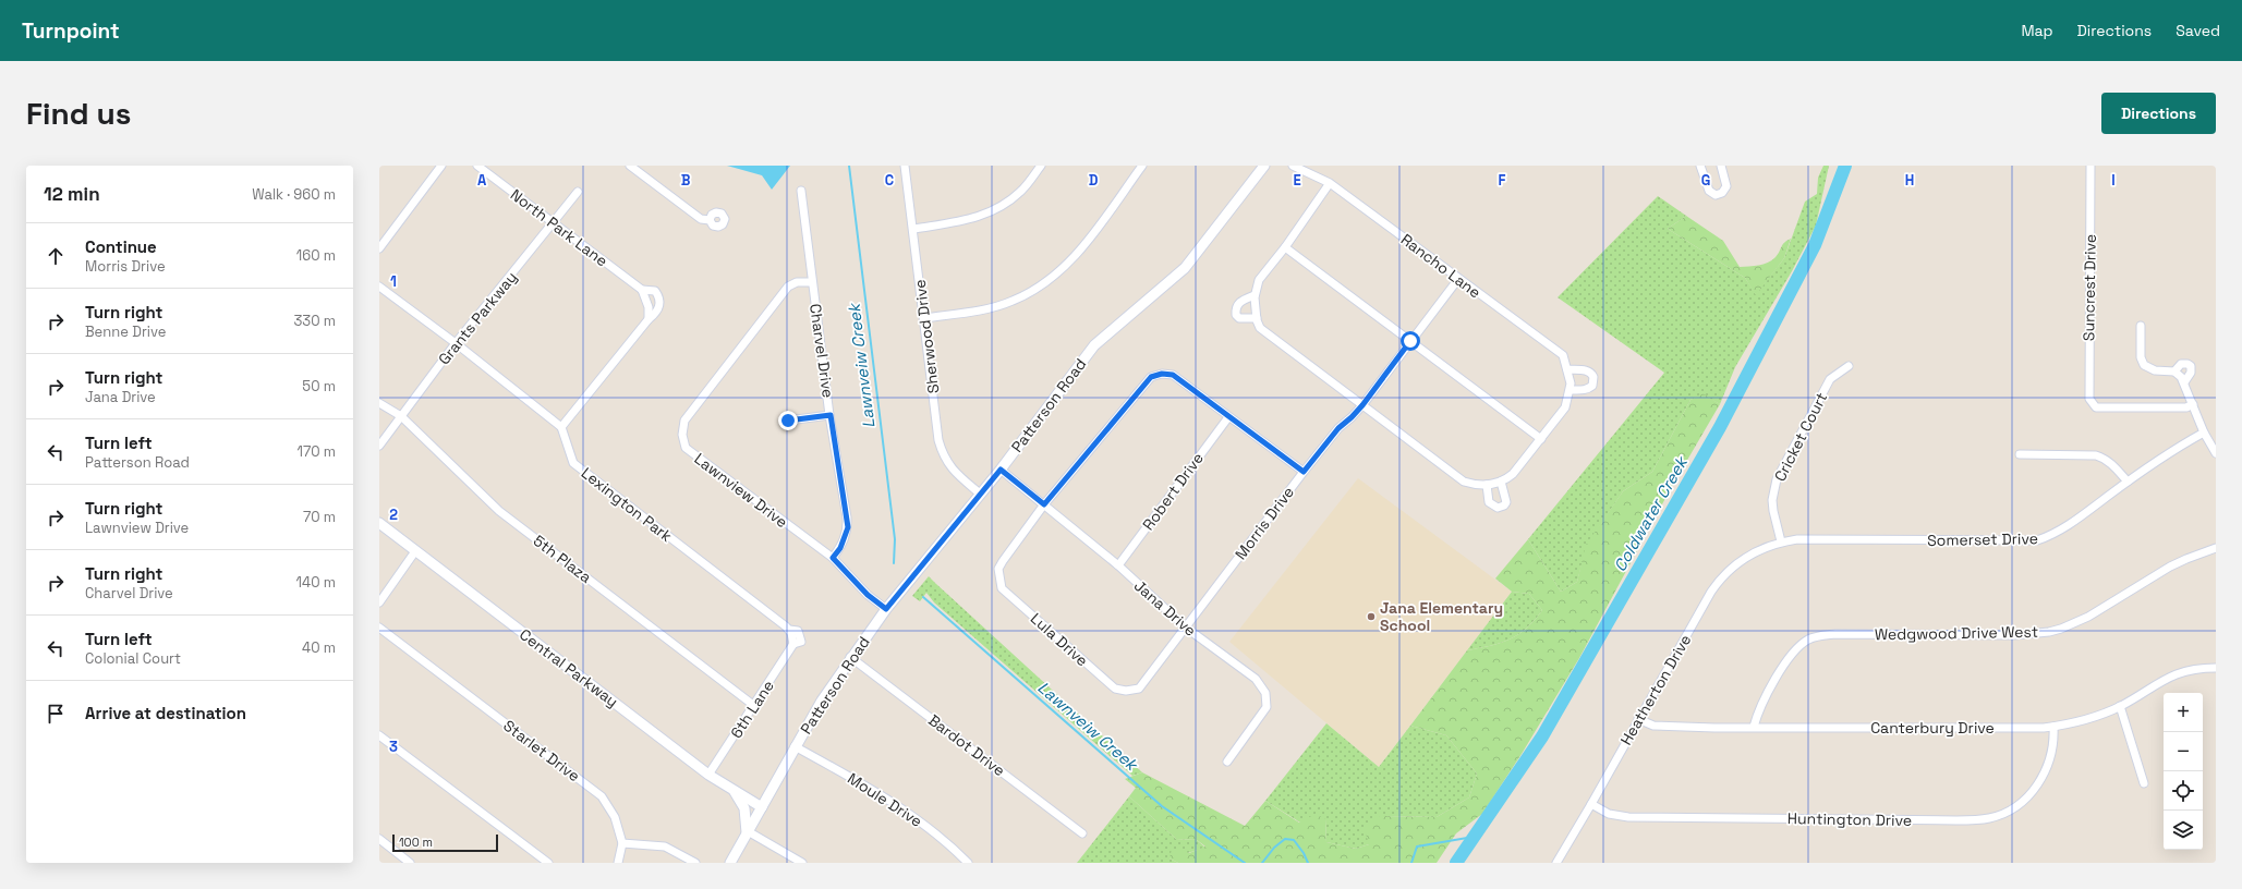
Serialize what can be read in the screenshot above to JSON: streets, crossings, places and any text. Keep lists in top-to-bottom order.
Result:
{
  "streets": {
    "main road": ["Patterson Road", "Central Parkway"],
    "street": [
      "North Park Lane",
      "Rancho Lane",
      "Suncrest Drive",
      "Grants Parkway",
      "Sherwood Drive",
      "Charvel Drive",
      "Cricket Court",
      "Lawnview Drive",
      "Robert Drive",
      "Lexington Park",
      "Morris Drive",
      "Somerset Drive",
      "5th Plaza",
      "Jana Drive",
      "Wedgwood Drive West",
      "Lula Drive",
      "Heatherton Drive",
      "6th Lane",
      "Canterbury Drive",
      "Bardot Drive",
      "Starlet Drive",
      "Moule Drive",
      "Huntington Drive"
    ]
  },
  "crossings": [
    ["North Park Lane", "Grants Parkway"],
    ["Rancho Lane", "Morris Drive"],
    ["Grants Parkway", "5th Plaza"],
    ["Sherwood Drive", "Patterson Road"],
    ["Charvel Drive", "Lawnview Drive"],
    ["Patterson Road", "Lawnview Drive"],
    ["Patterson Road", "Jana Drive"],
    ["Patterson Road", "Central Parkway"],
    ["Patterson Road", "Bardot Drive"],
    ["Patterson Road", "Moule Drive"],
    ["Cricket Court", "Somerset Drive"],
    ["Cricket Court", "Heatherton Drive"],
    ["Robert Drive", "Jana Drive"],
    ["Lexington Park", "6th Lane"],
    ["Morris Drive", "Jana Drive"],
    ["Morris Drive", "Lula Drive"],
    ["Somerset Drive", "Heatherton Drive"],
    ["5th Plaza", "6th Lane"],
    ["Jana Drive", "Lula Drive"],
    ["Wedgwood Drive West", "Canterbury Drive"],
    ["Central Parkway", "6th Lane"],
    ["Heatherton Drive", "Canterbury Drive"],
    ["Heatherton Drive", "Huntington Drive"],
    ["Canterbury Drive", "Huntington Drive"]
  ],
  "water": ["Lawnveiw Creek", "Coldwater Creek"],
  "places": ["Jana Elementary School"],
  "scale_bar": "100 m",
  "page": {
    "header": "Turnpoint",
    "nav": ["Map", "Directions", "Saved"],
    "buttons": "Directions",
    "title": "Find us",
    "heading": ["12 min", "Walk · 960 m"],
    "list": [
      ["Continue", "Morris Drive", "160 m"],
      ["Turn right", "Benne Drive", "330 m"],
      ["Turn right", "Jana Drive", "50 m"],
      ["Turn left", "Patterson Road", "170 m"],
      ["Turn right", "Lawnview Drive", "70 m"],
      ["Turn right", "Charvel Drive", "140 m"],
      ["Turn left", "Colonial Court", "40 m"],
      "Arrive at destination"
    ],
    "map_buttons": ["+", "−"],
    "scale": "100 m"
  },
  "grid": {
    "columns": [
      "A",
      "B",
      "C",
      "D",
      "E",
      "F",
      "G",
      "H",
      "I"
    ],
    "rows": ["1", "2", "3"]
  }
}
